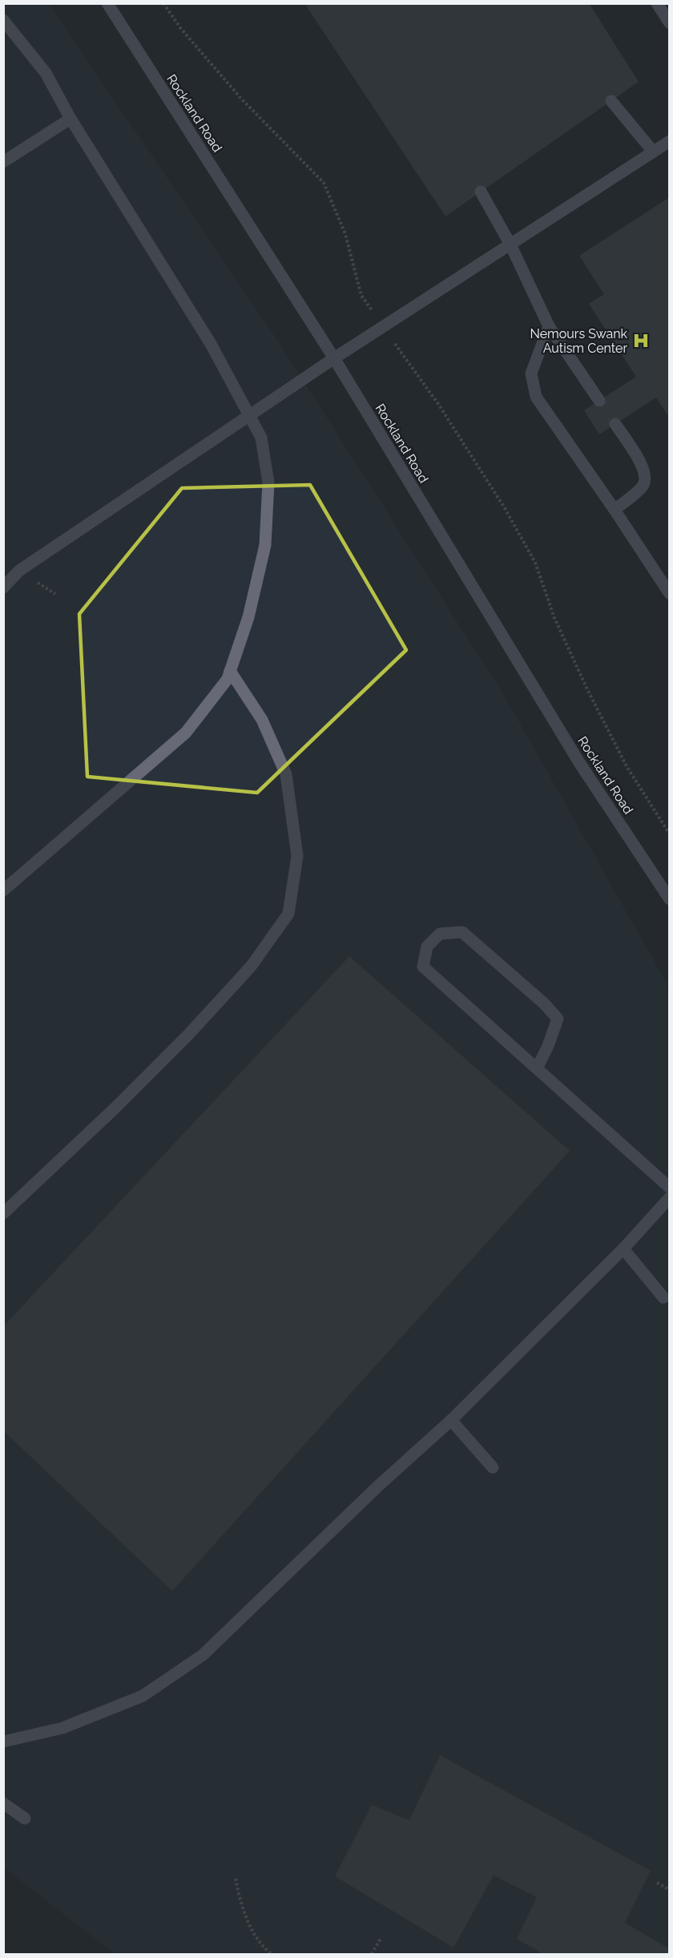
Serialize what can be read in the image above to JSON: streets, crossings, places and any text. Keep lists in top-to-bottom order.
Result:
{
  "streets": {
    "street": ["Rockland Road"]
  },
  "places": {
    "hospital": ["Nemours Swank Autism Center"]
  }
}
